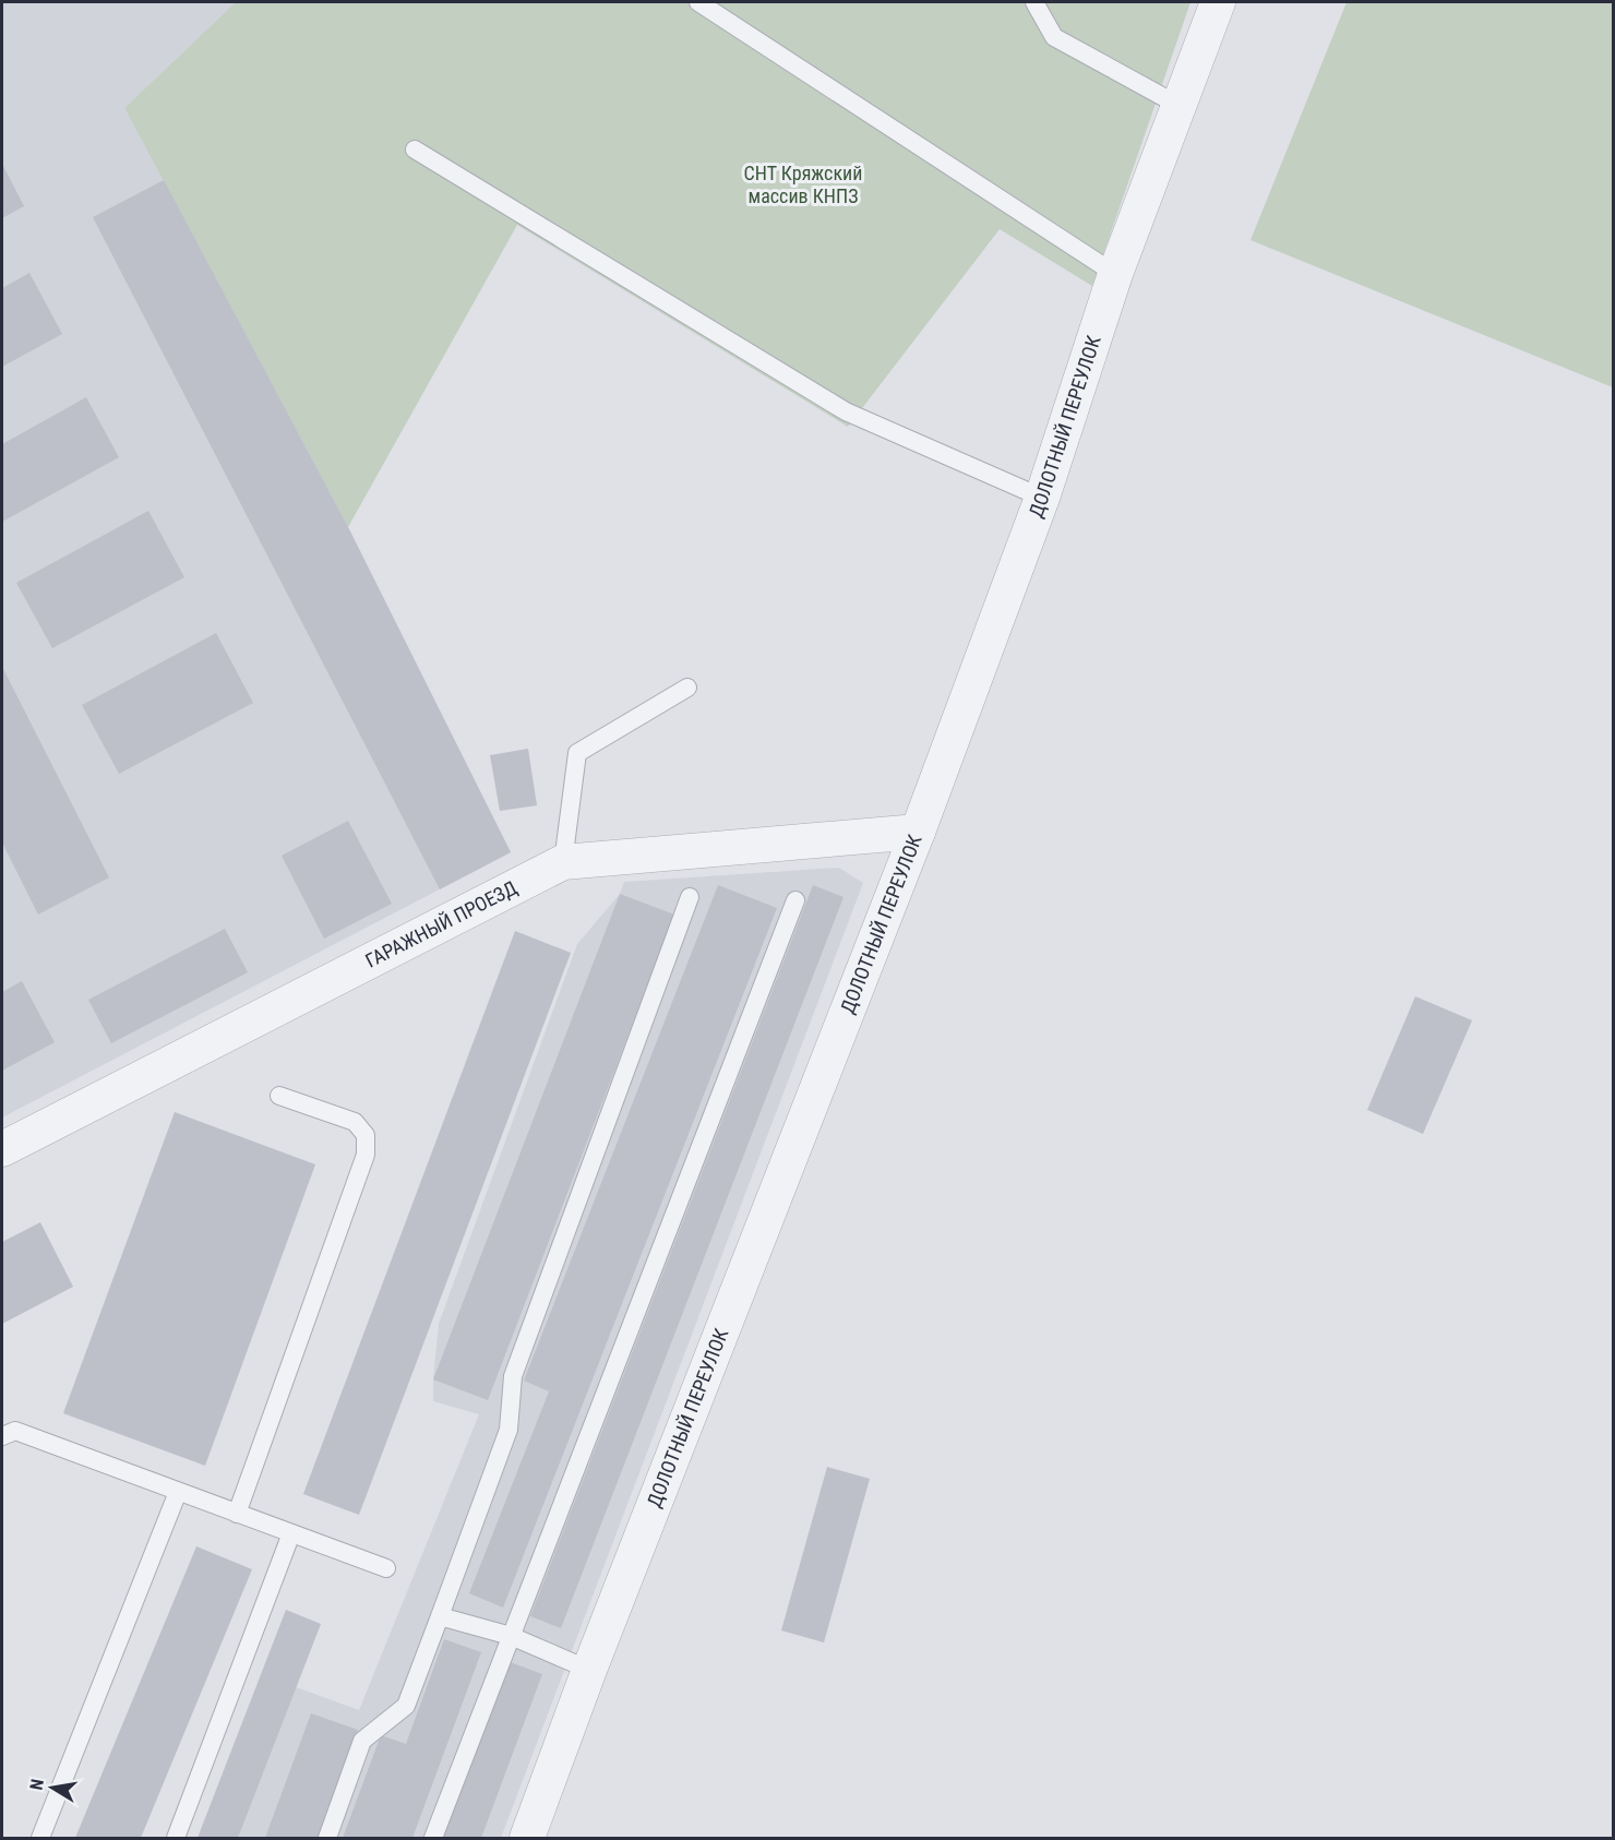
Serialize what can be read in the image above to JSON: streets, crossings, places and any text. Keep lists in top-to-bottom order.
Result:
{
  "streets": {
    "street": ["ДОЛОТНЫЙ ПЕРЕУЛОК", "ГАРАЖНЫЙ ПРОЕЗД"]
  },
  "crossings": [
    ["ДОЛОТНЫЙ ПЕРЕУЛОК", "ГАРАЖНЫЙ ПРОЕЗД"]
  ],
  "parks": ["СНТ Кряжский массив КНПЗ"],
  "north": "left"
}
